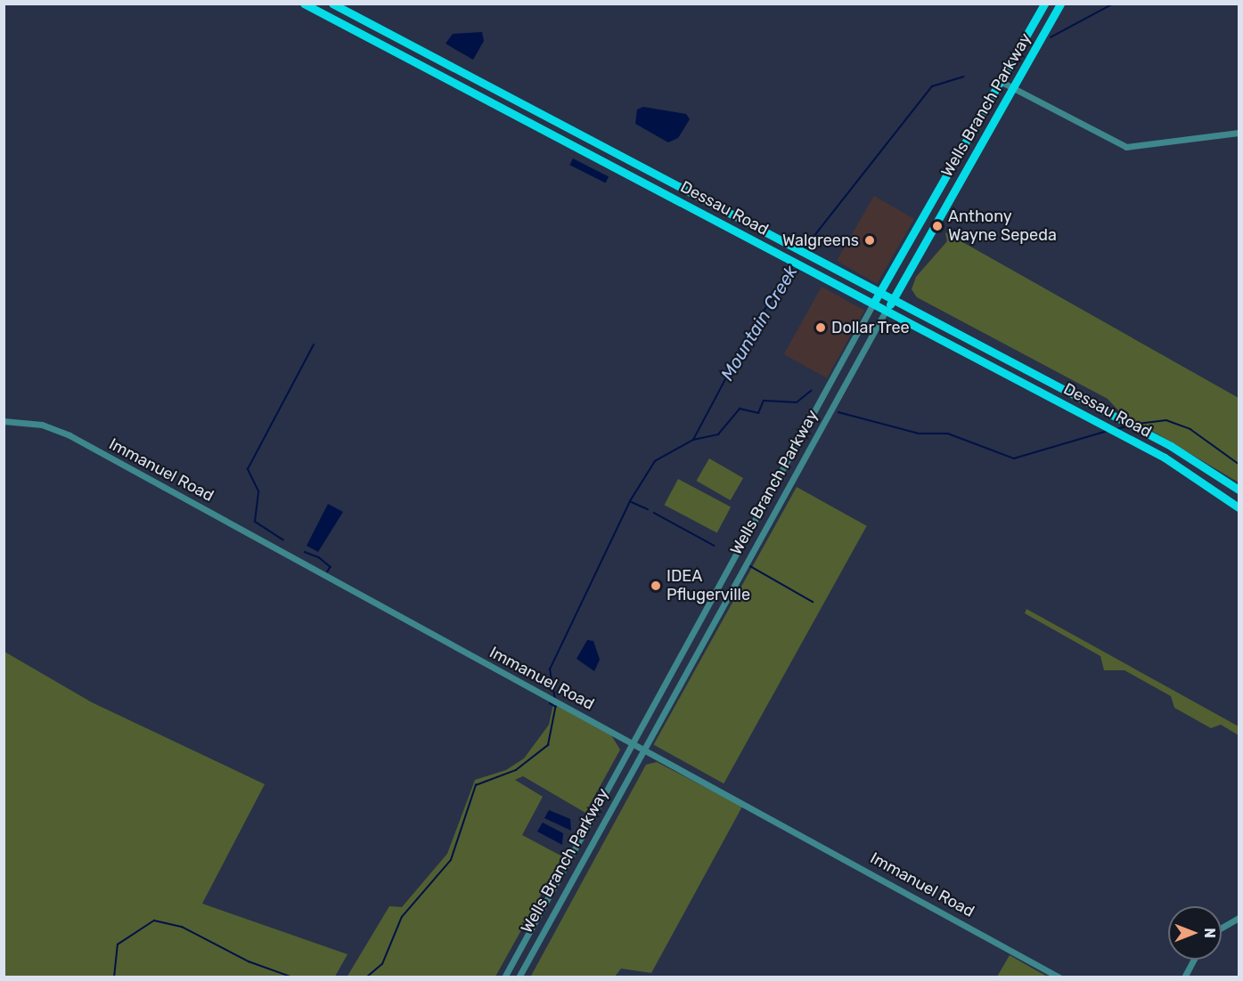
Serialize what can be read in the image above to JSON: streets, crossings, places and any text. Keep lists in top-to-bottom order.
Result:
{
  "streets": {
    "main road": ["Wells Branch Parkway", "Dessau Road"],
    "street": ["Immanuel Road"]
  },
  "crossings": [
    ["Wells Branch Parkway", "Dessau Road"],
    ["Wells Branch Parkway", "Immanuel Road"]
  ],
  "water": ["Mountain Creek"],
  "places": [
    "Anthony Wayne Sepeda",
    "Walgreens",
    "Dollar Tree",
    "IDEA Pflugerville"
  ],
  "north": "right"
}
